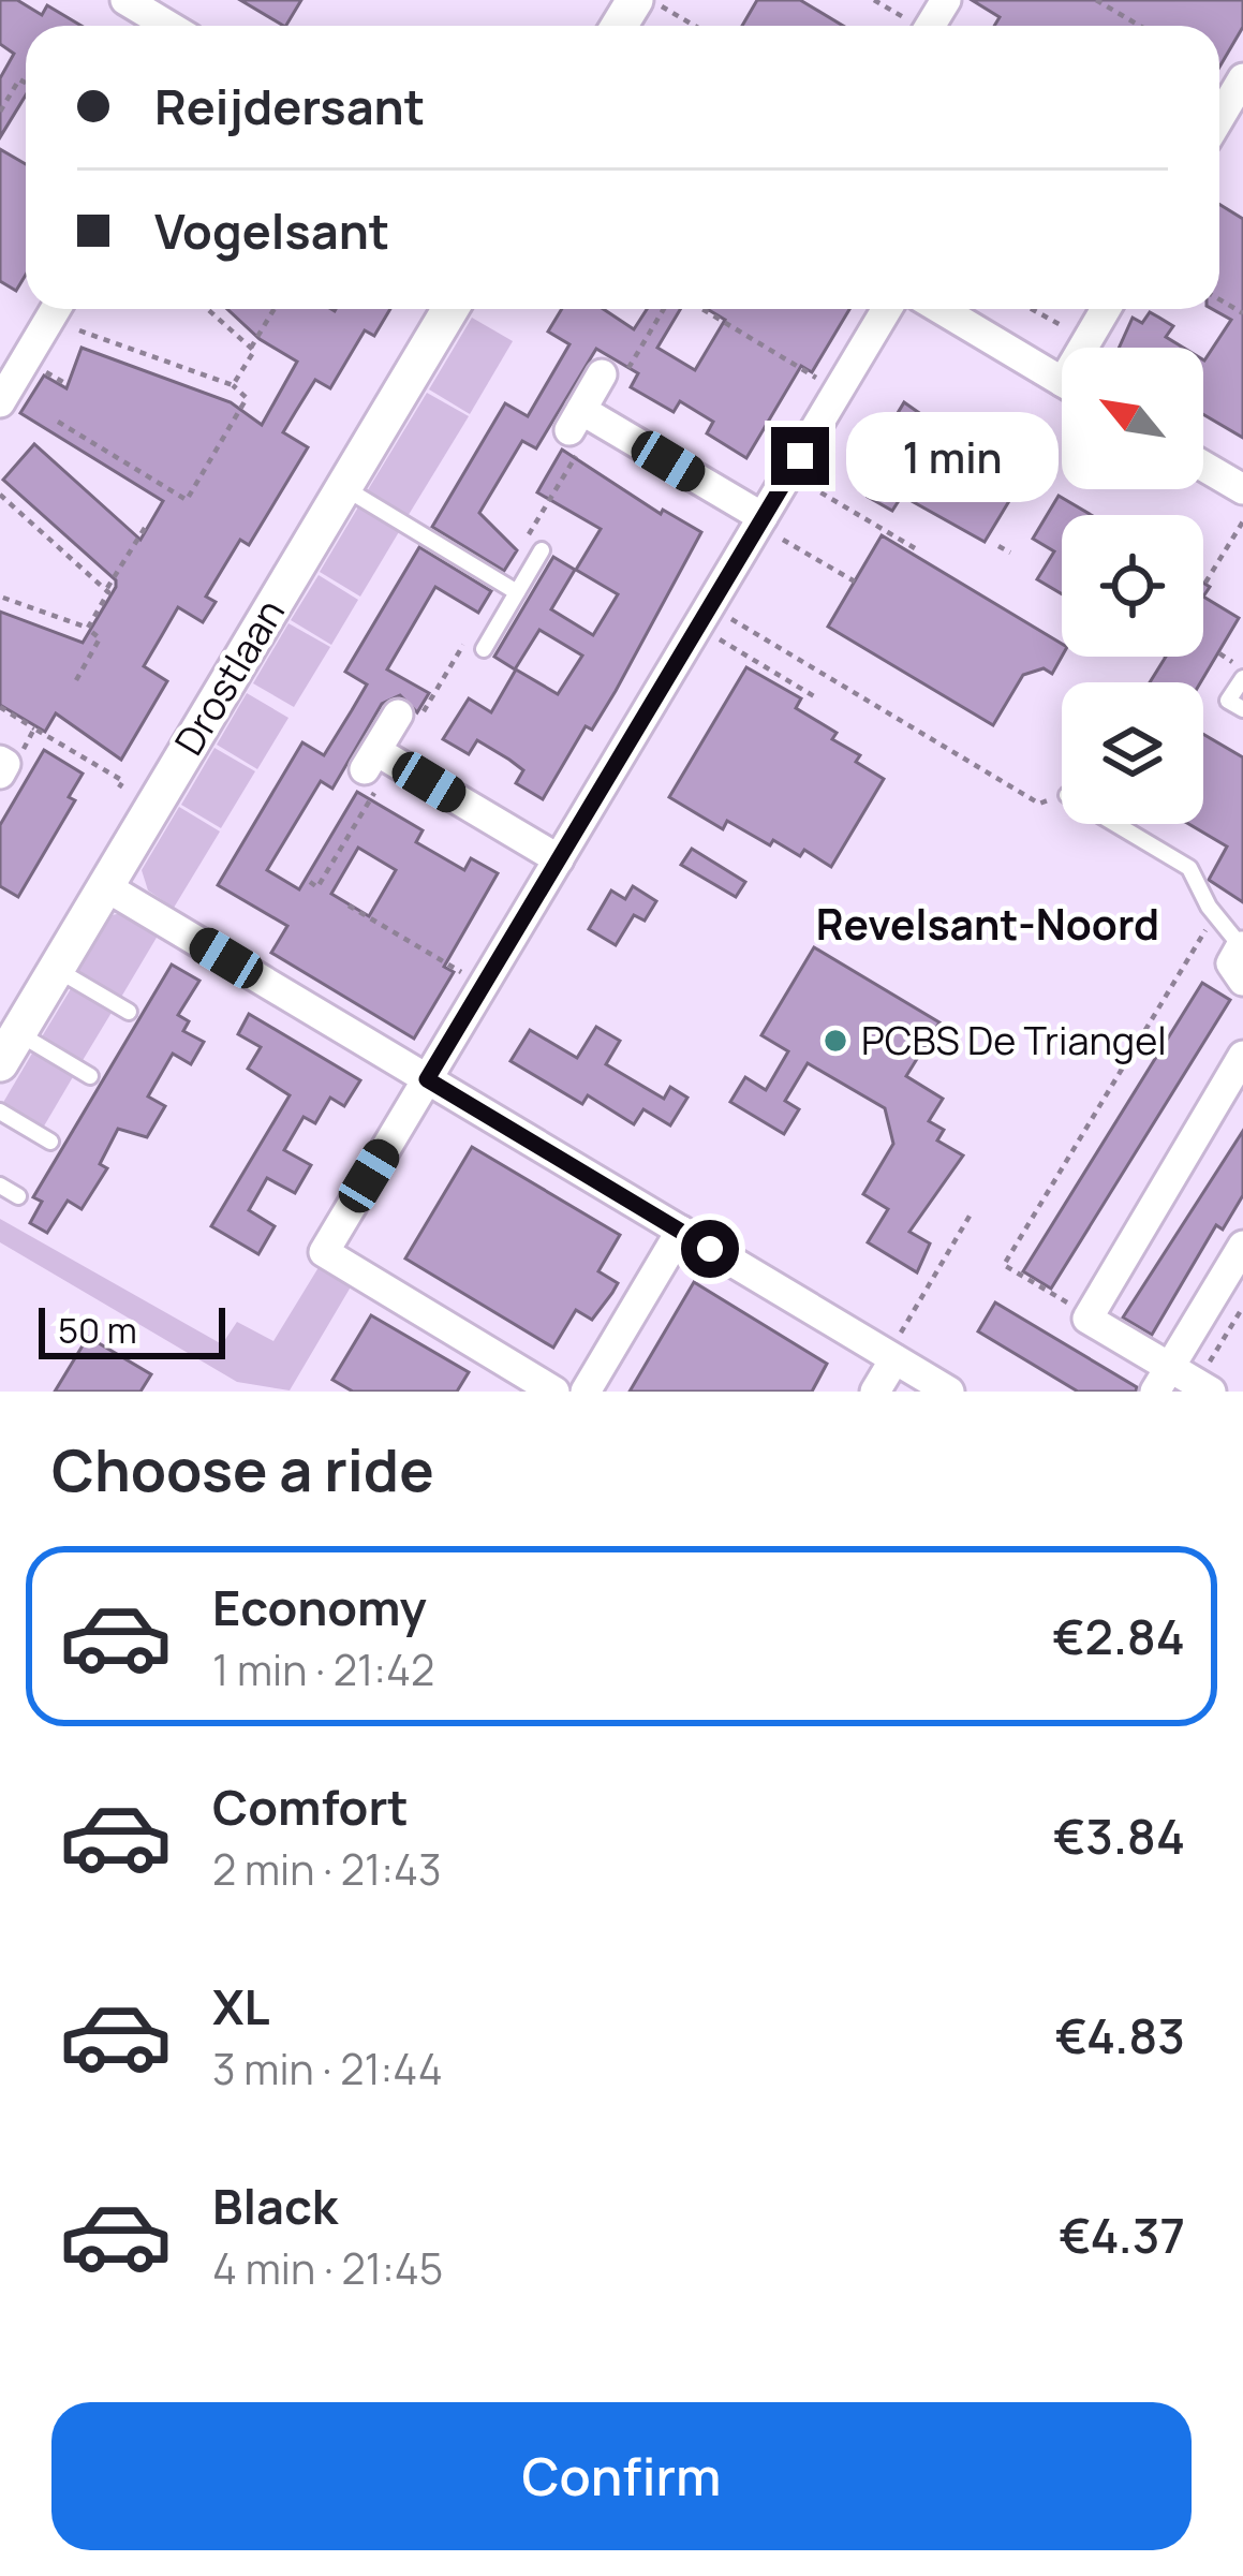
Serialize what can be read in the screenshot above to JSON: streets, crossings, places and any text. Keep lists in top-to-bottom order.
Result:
{
  "streets": {
    "street": ["Drostlaan"]
  },
  "districts": ["Revelsant-Noord"],
  "places": ["PCBS De Triangel"],
  "scale_bar": "50 m",
  "north": "top left",
  "page": {
    "banner": ["Reijdersant", "Vogelsant"],
    "bubble": "1 min",
    "scale": "50 m",
    "heading": "Choose a ride",
    "list": [
      {
        "name": "Economy",
        "note": "1 min · 21:42",
        "value": "€2.84"
      },
      {
        "name": "Comfort",
        "note": "2 min · 21:43",
        "value": "€3.84"
      },
      {
        "name": "XL",
        "note": "3 min · 21:44",
        "value": "€4.83"
      },
      {
        "name": "Black",
        "note": "4 min · 21:45",
        "value": "€4.37"
      }
    ],
    "buttons": "Confirm"
  }
}
